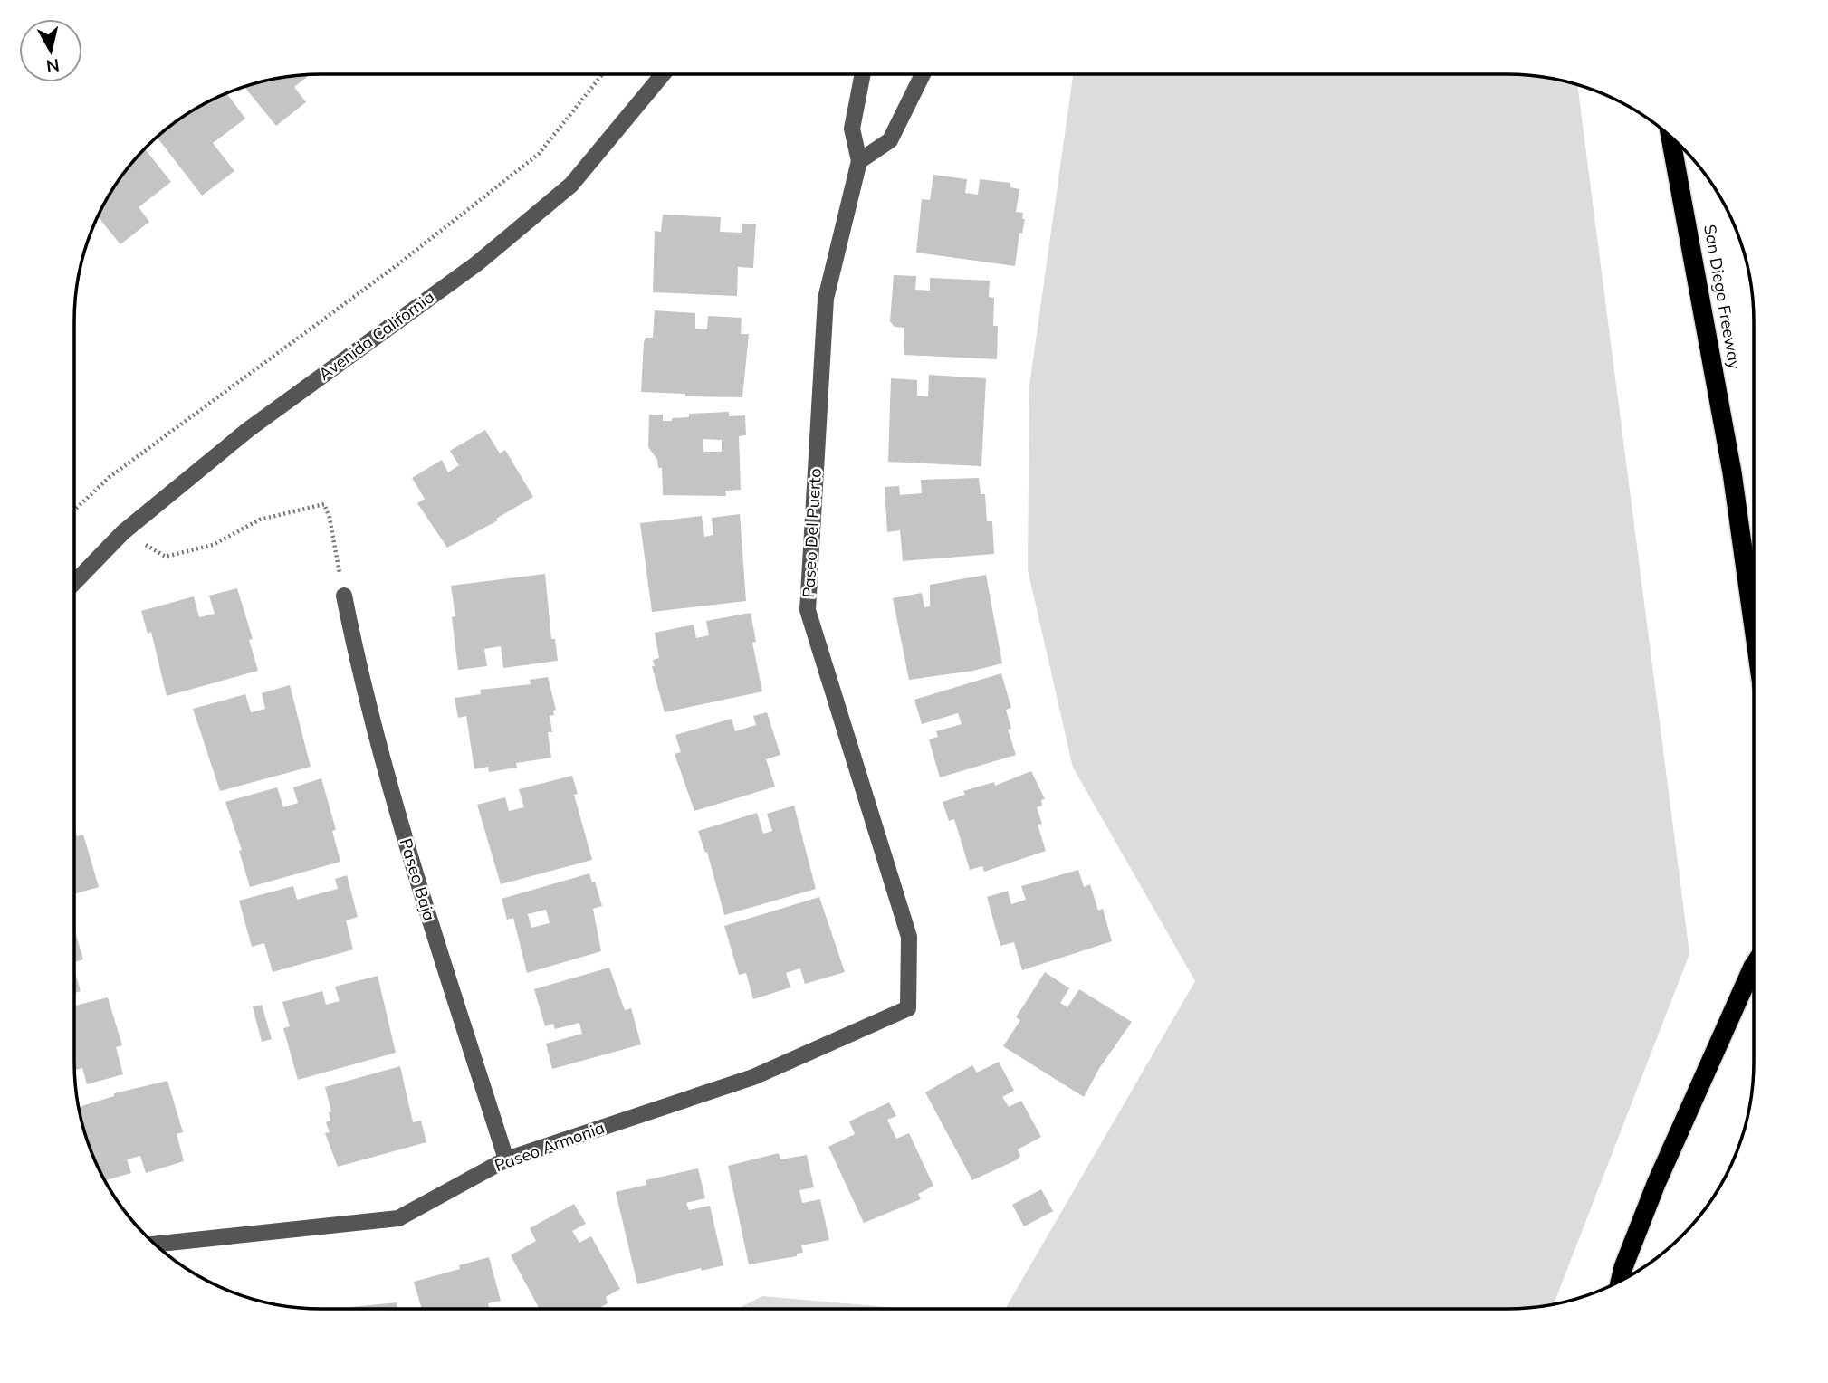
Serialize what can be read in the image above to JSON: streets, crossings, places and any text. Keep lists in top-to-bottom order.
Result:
{
  "streets": {
    "highway": ["San Diego Freeway"],
    "street": [
      "Avenida California",
      "Paseo Del Puerto",
      "Paseo Baja",
      "Paseo Armonia"
    ]
  },
  "crossings": [
    ["Paseo Del Puerto", "Paseo Armonia"],
    ["Paseo Baja", "Paseo Armonia"]
  ],
  "north": "bottom"
}
